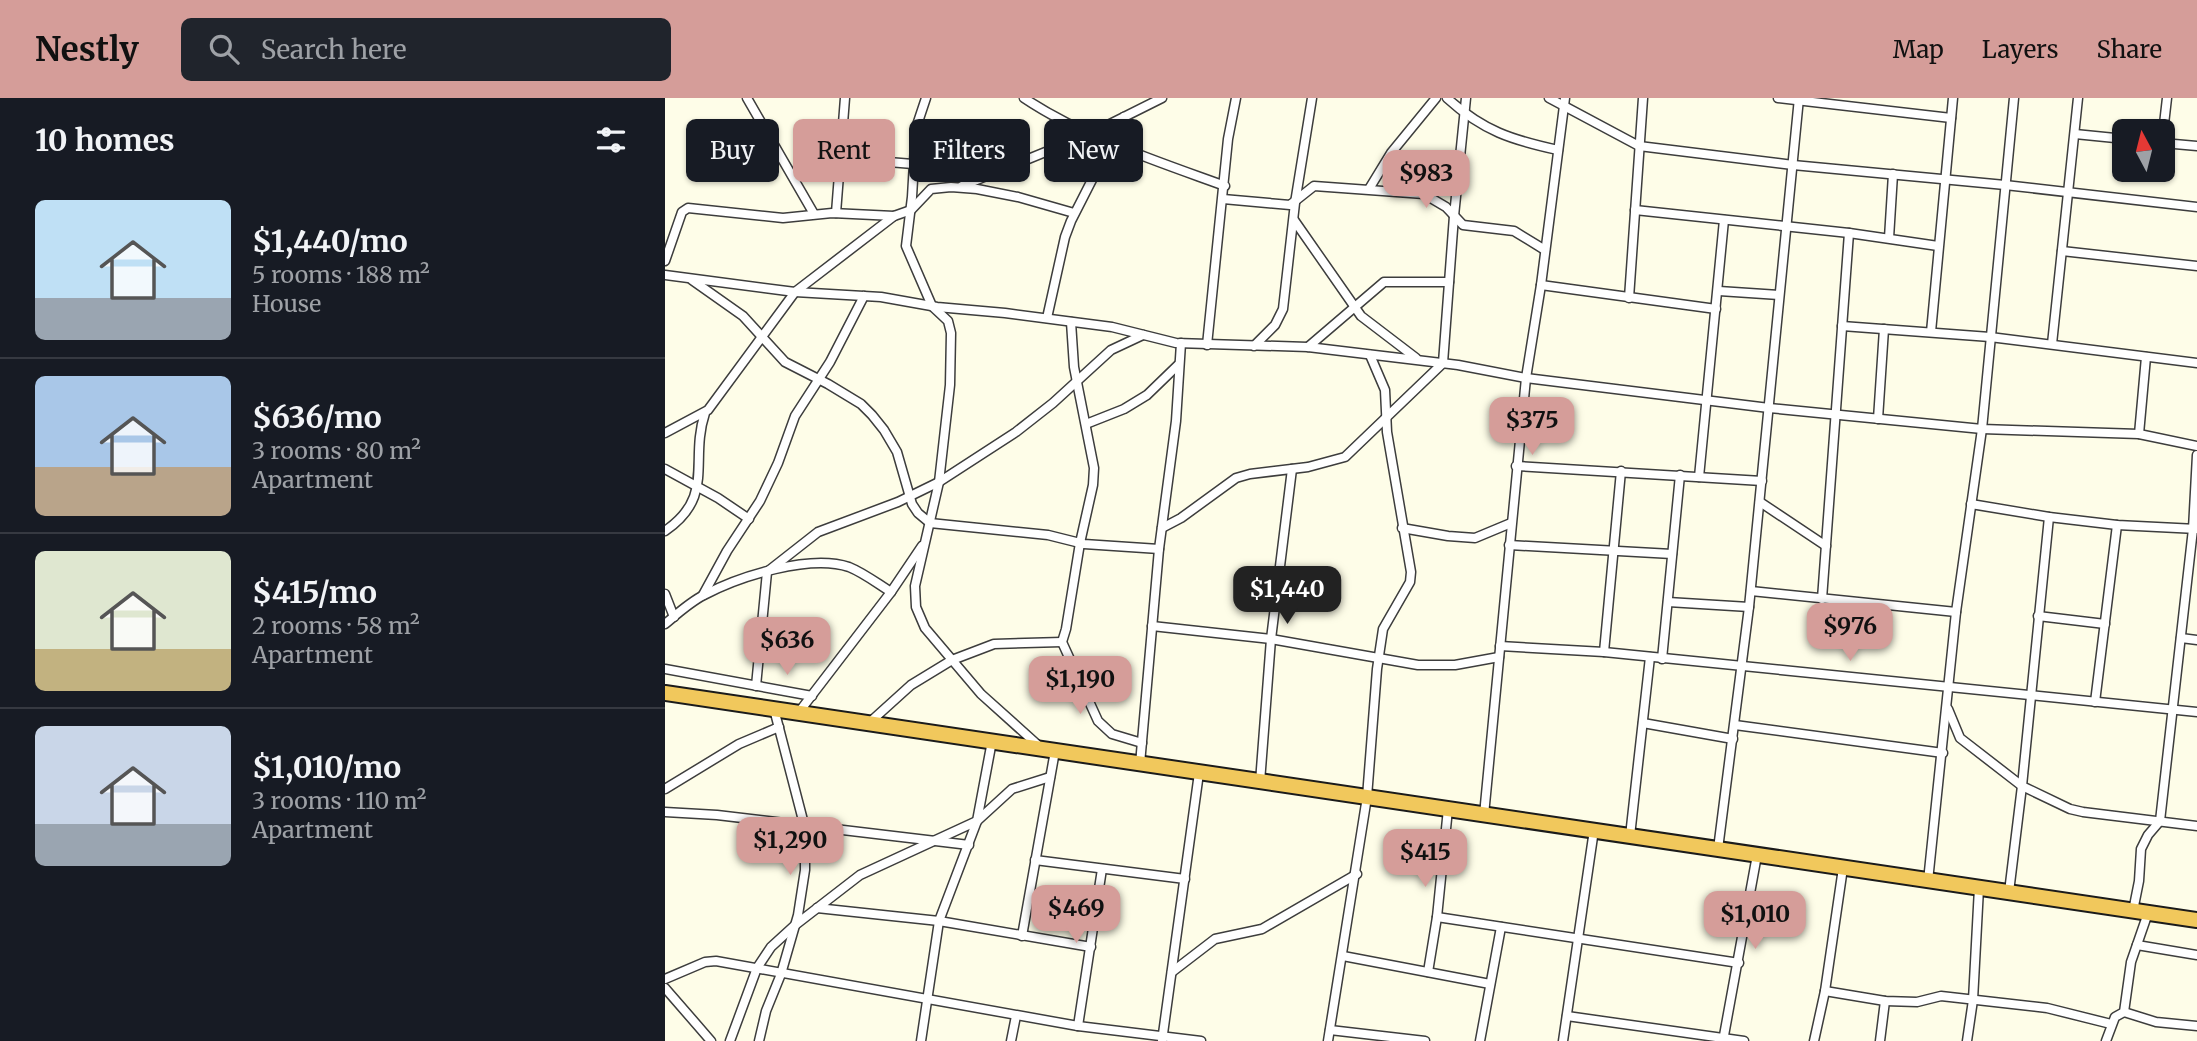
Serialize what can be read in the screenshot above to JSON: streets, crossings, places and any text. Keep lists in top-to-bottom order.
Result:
{
  "north": "top",
  "page": {
    "header": "Nestly",
    "search": "Search here",
    "nav": ["Map", "Layers", "Share"],
    "heading": "10 homes",
    "chip": [
      "Buy",
      "Rent",
      "Filters",
      "New"
    ],
    "price": [
      "$983",
      "$375",
      "$1,440",
      "$976",
      "$636",
      "$1,190",
      "$1,290",
      "$415",
      "$469",
      "$1,010"
    ],
    "list": [
      {
        "name": "$1,440/mo",
        "note": "5 rooms · 188 m² · House"
      },
      {
        "name": "$636/mo",
        "note": "3 rooms · 80 m² · Apartment"
      },
      {
        "name": "$415/mo",
        "note": "2 rooms · 58 m² · Apartment"
      },
      {
        "name": "$1,010/mo",
        "note": "3 rooms · 110 m² · Apartment"
      }
    ]
  }
}
